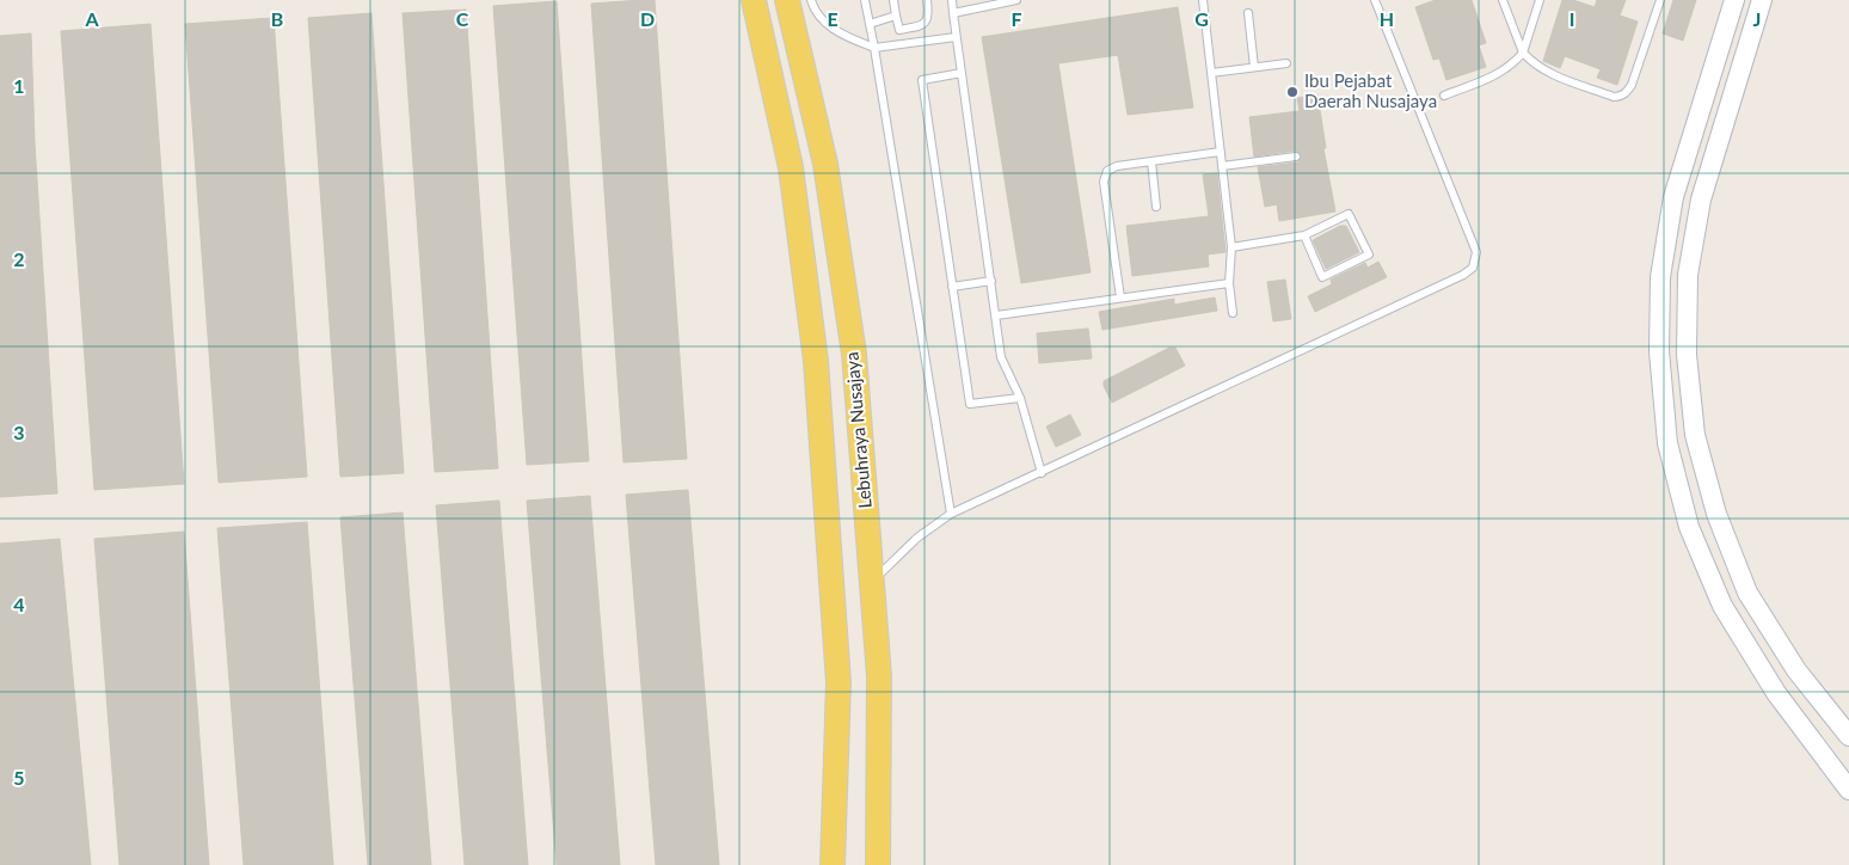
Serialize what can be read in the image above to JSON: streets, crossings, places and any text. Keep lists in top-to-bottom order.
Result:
{
  "streets": {
    "main road": ["Lebuhraya Nusajaya"]
  },
  "places": ["Ibu Pejabat Daerah Nusajaya"],
  "grid": {
    "columns": [
      "A",
      "B",
      "C",
      "D",
      "E",
      "F",
      "G",
      "H",
      "I",
      "J"
    ],
    "rows": [
      "1",
      "2",
      "3",
      "4",
      "5"
    ]
  }
}
